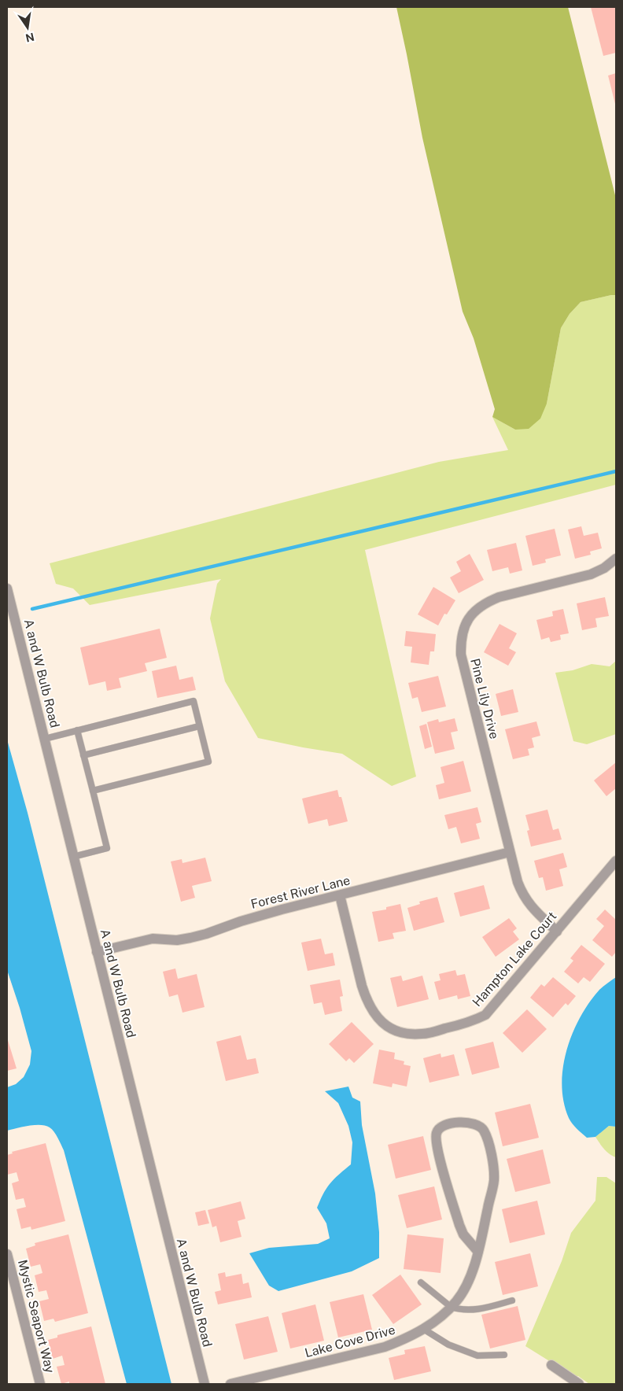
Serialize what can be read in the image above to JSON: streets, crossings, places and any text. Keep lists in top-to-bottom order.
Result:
{
  "streets": {
    "street": [
      "A and W Bulb Road",
      "Pine Lily Drive",
      "Forest River Lane",
      "Hampton Lake Court",
      "Mystic Seaport Way",
      "Lake Cove Drive"
    ]
  },
  "crossings": [
    ["A and W Bulb Road", "Forest River Lane"],
    ["Pine Lily Drive", "Forest River Lane"],
    ["Pine Lily Drive", "Hampton Lake Court"],
    ["Forest River Lane", "Hampton Lake Court"]
  ],
  "north": "bottom"
}
